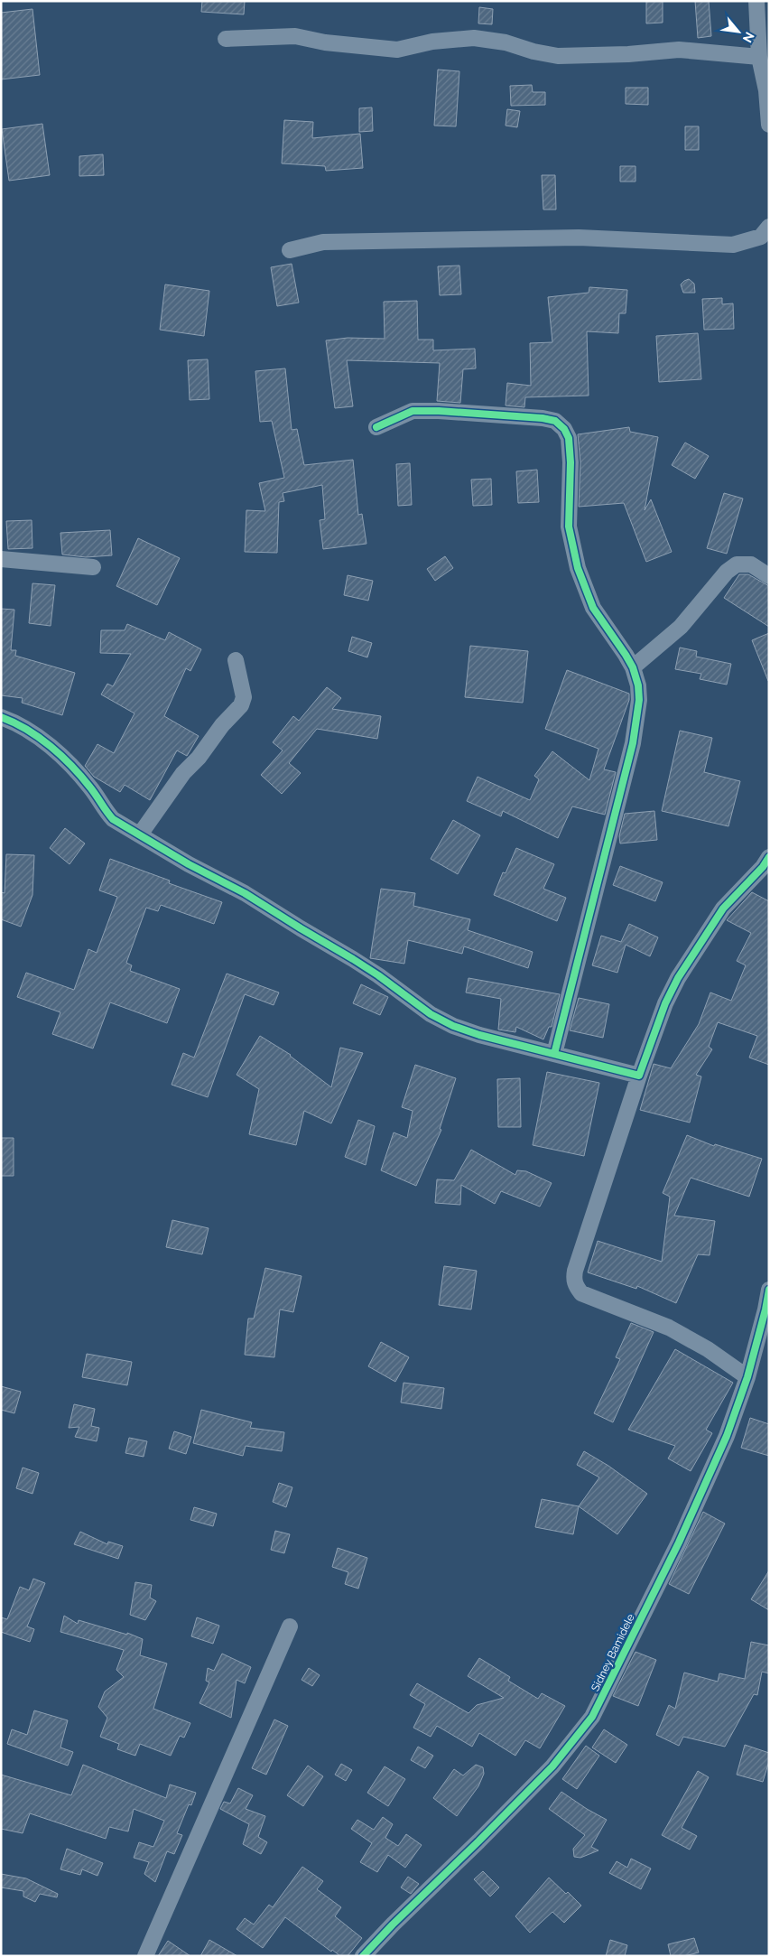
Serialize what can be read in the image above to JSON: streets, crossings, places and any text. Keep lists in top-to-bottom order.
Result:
{
  "streets": {
    "street": ["Sidney Bamidele"]
  },
  "north": "bottom right"
}
